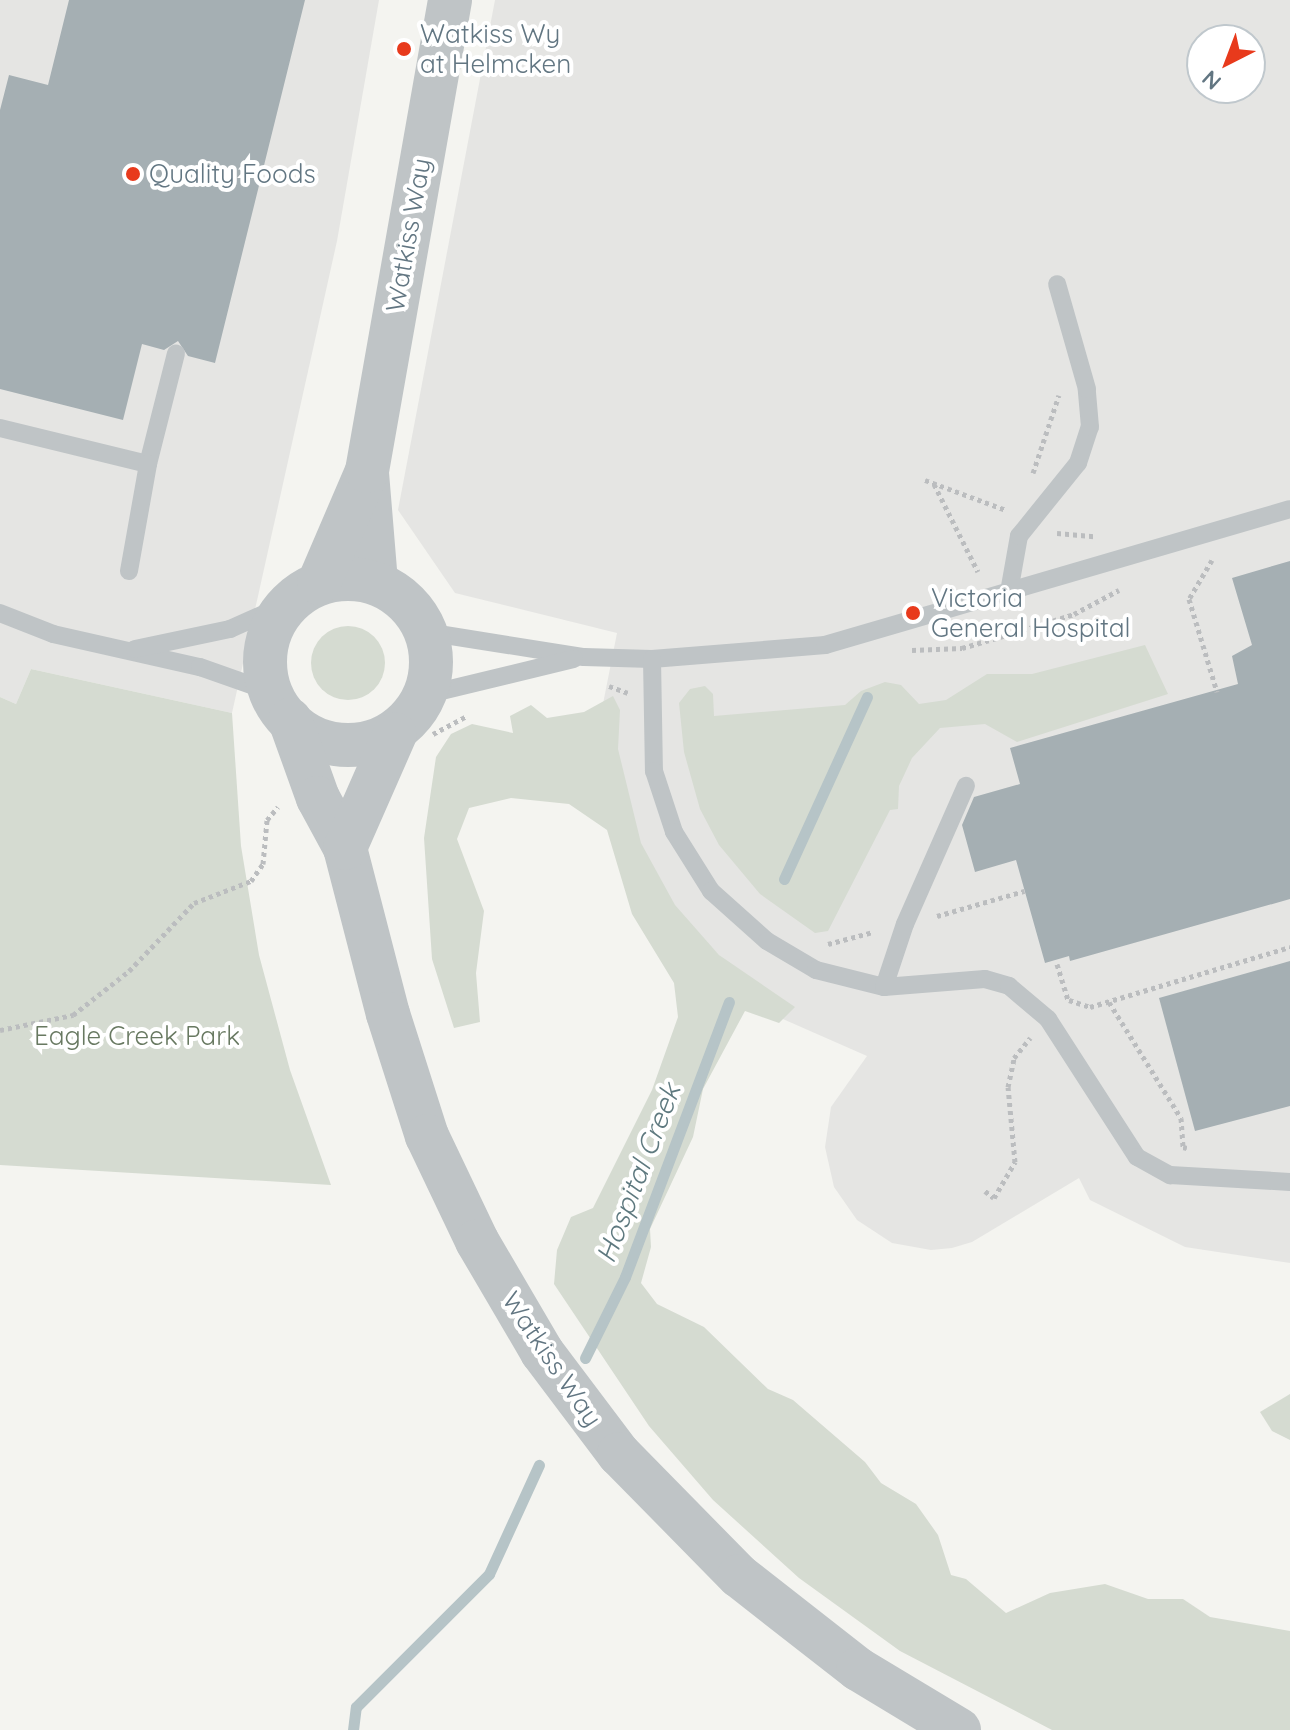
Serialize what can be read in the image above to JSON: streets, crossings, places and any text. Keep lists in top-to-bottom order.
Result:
{
  "streets": {
    "street": ["Watkiss Way"]
  },
  "water": ["Hospital Creek"],
  "parks": ["Eagle Creek Park"],
  "places": ["Watkiss Wy at Helmcken", "Quality Foods", "Victoria General Hospital"],
  "north": "bottom left"
}
